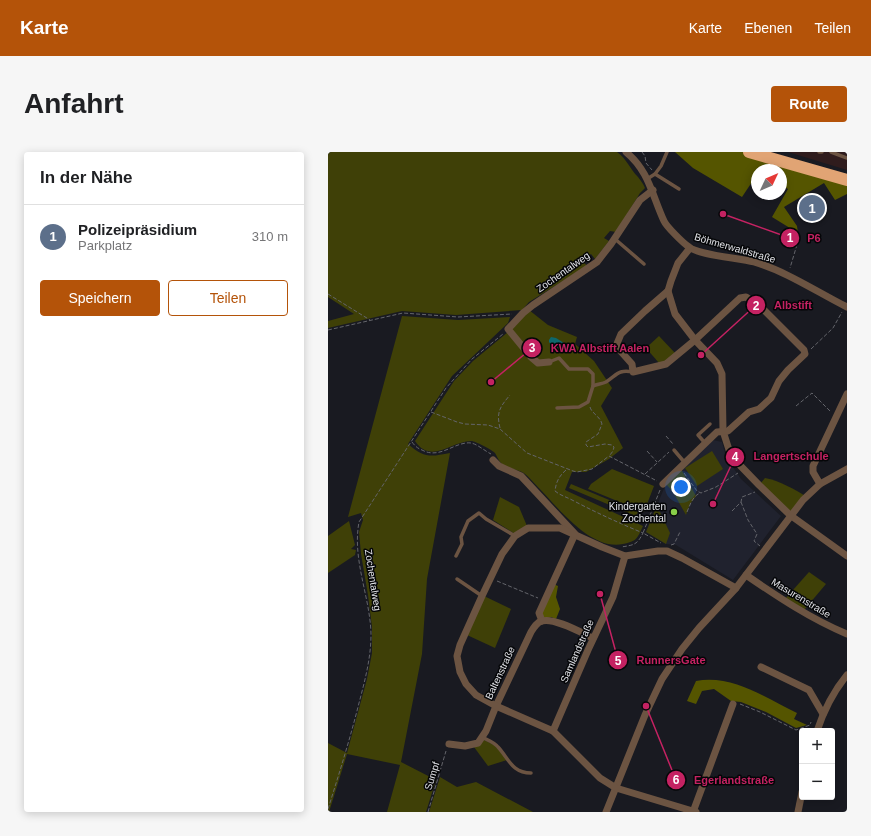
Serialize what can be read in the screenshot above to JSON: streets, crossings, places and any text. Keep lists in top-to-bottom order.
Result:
{
  "streets": {
    "street": [
      "Böhmerwaldstraße",
      "Zochentalweg",
      "Masurenstraße",
      "Samlandstraße",
      "Baltenstraße"
    ],
    "path": ["Sumpf"]
  },
  "crossings": [
    ["Böhmerwaldstraße", "Zochentalweg"]
  ],
  "places": [
    "P6",
    "Albstift",
    "KWA Albstift Aalen",
    "Langertschule",
    "Kindergarten Zochental",
    "RunnersGate",
    "Egerlandstraße"
  ],
  "north": "top right",
  "page": {
    "header": "Karte",
    "nav": ["Karte", "Ebenen", "Teilen"],
    "buttons": [
      "Route",
      ["Speichern", "Teilen"]
    ],
    "title": "Anfahrt",
    "heading": "In der Nähe",
    "pins": "1",
    "list": [
      {
        "mark": "1",
        "name": "Polizeipräsidium",
        "note": "Parkplatz",
        "value": "310 m"
      }
    ],
    "map_buttons": ["+", "−"]
  }
}
